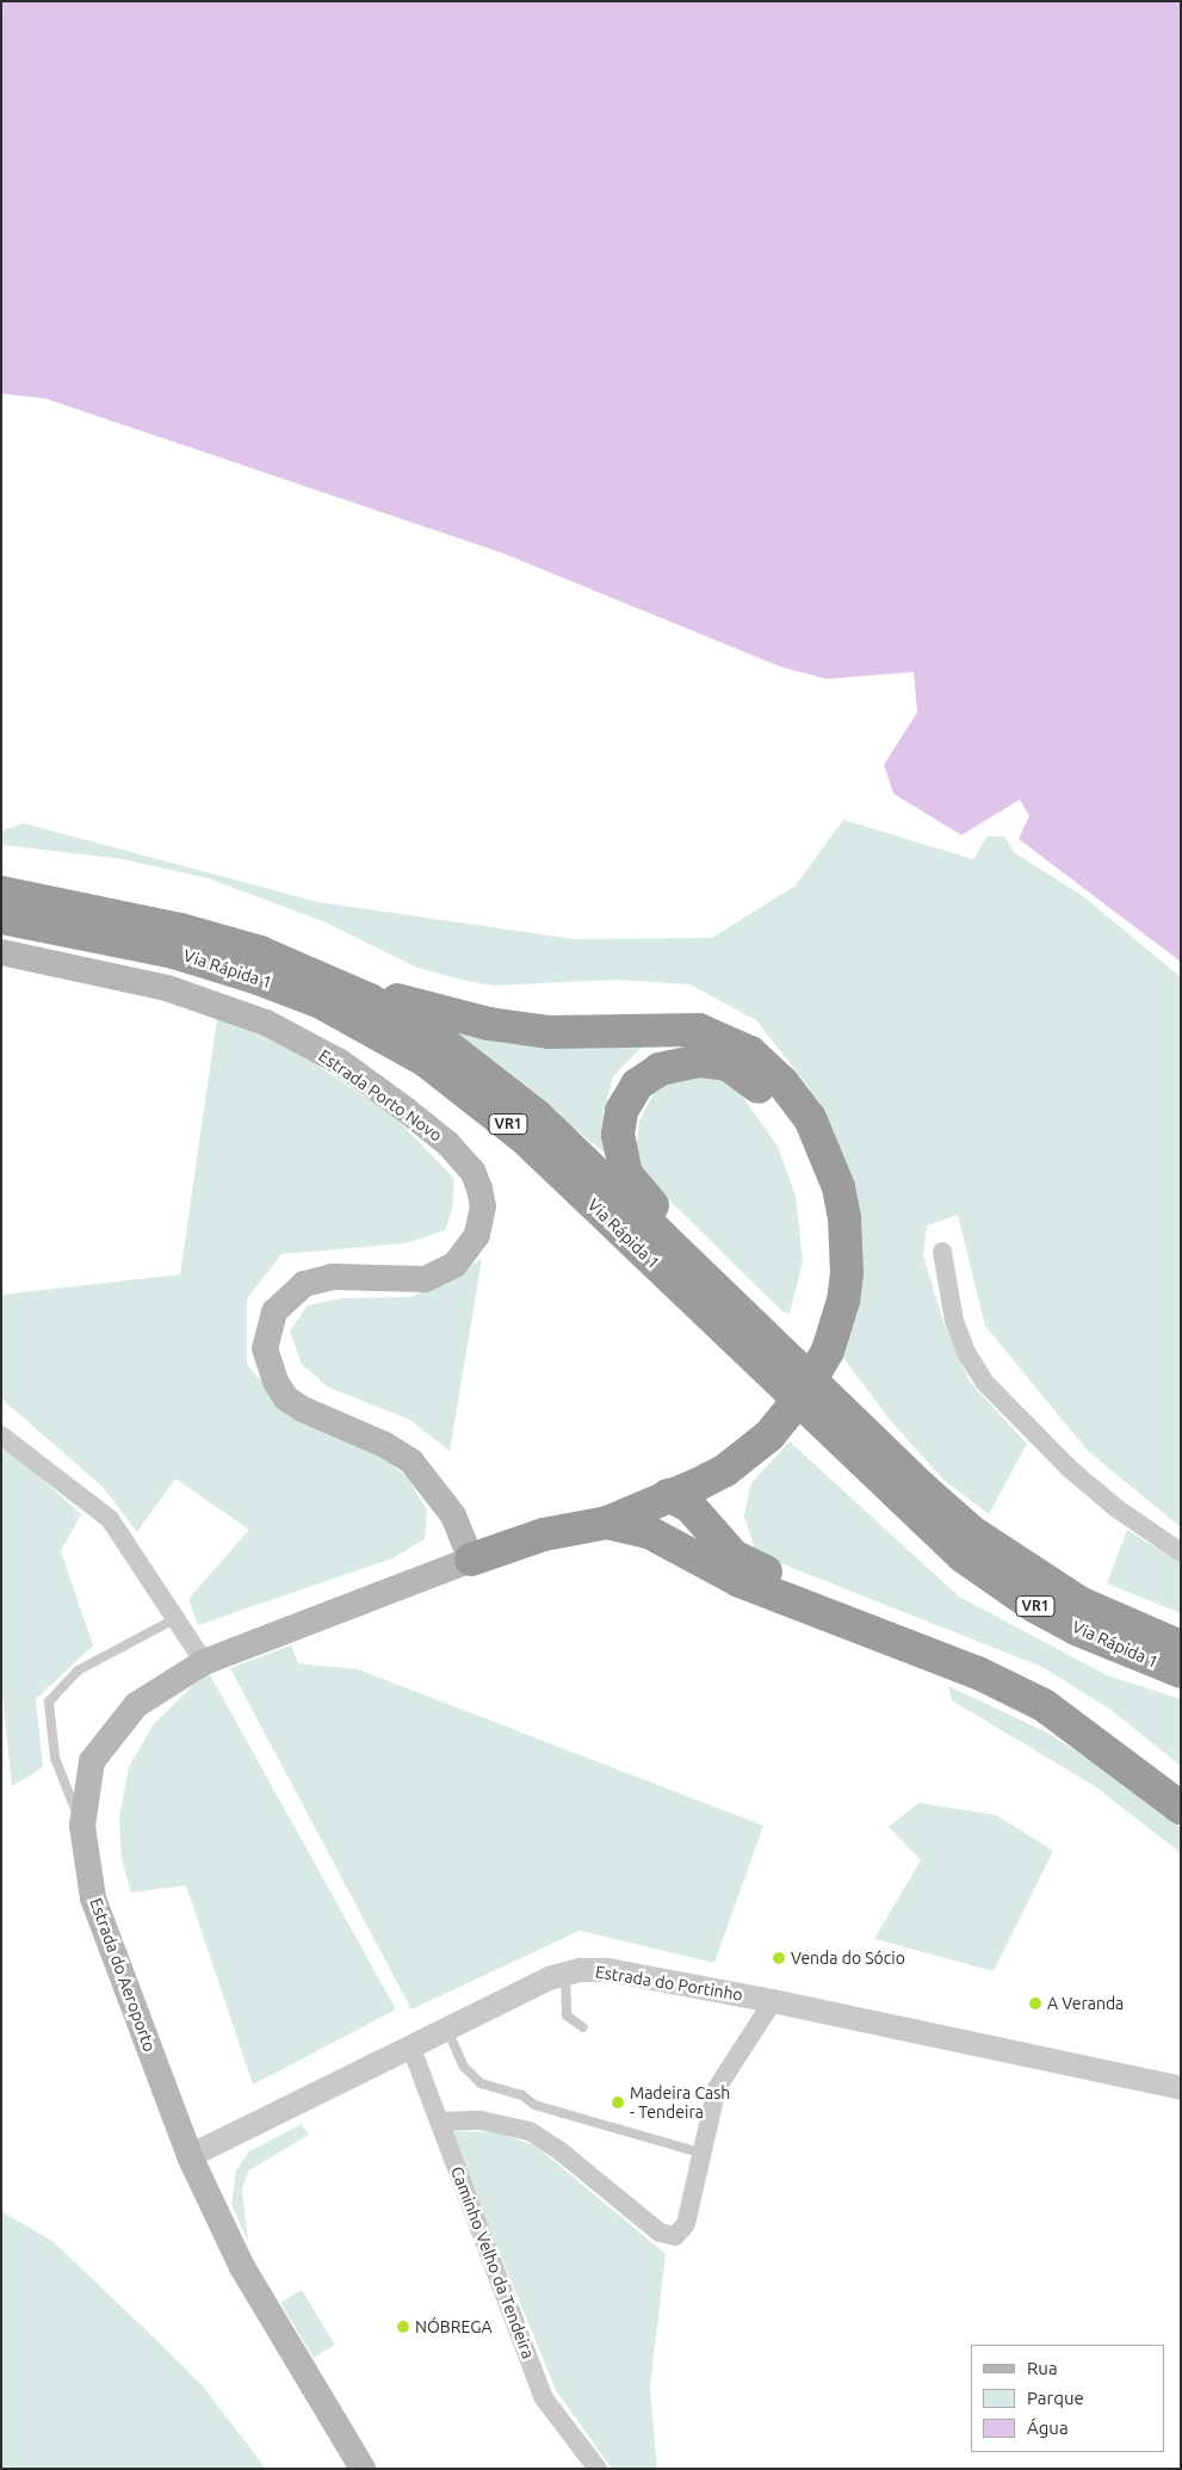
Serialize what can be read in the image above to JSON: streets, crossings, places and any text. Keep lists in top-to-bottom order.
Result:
{
  "streets": {
    "highway": ["Via Rápida 1", "VR1"],
    "main road": ["Estrada Porto Novo", "Estrada do Aeroporto"],
    "street": ["Estrada do Portinho", "Caminho Velho da Tendeira"]
  },
  "crossings": [
    ["Estrada Porto Novo", "Estrada do Aeroporto"],
    ["Estrada do Aeroporto", "Estrada do Portinho"],
    ["Estrada do Portinho", "Caminho Velho da Tendeira"]
  ],
  "places": [
    "Venda do Sócio",
    "A Veranda",
    "Madeira Cash - Tendeira",
    "NÓBREGA"
  ],
  "legend": ["Rua", "Parque", "Água"]
}
